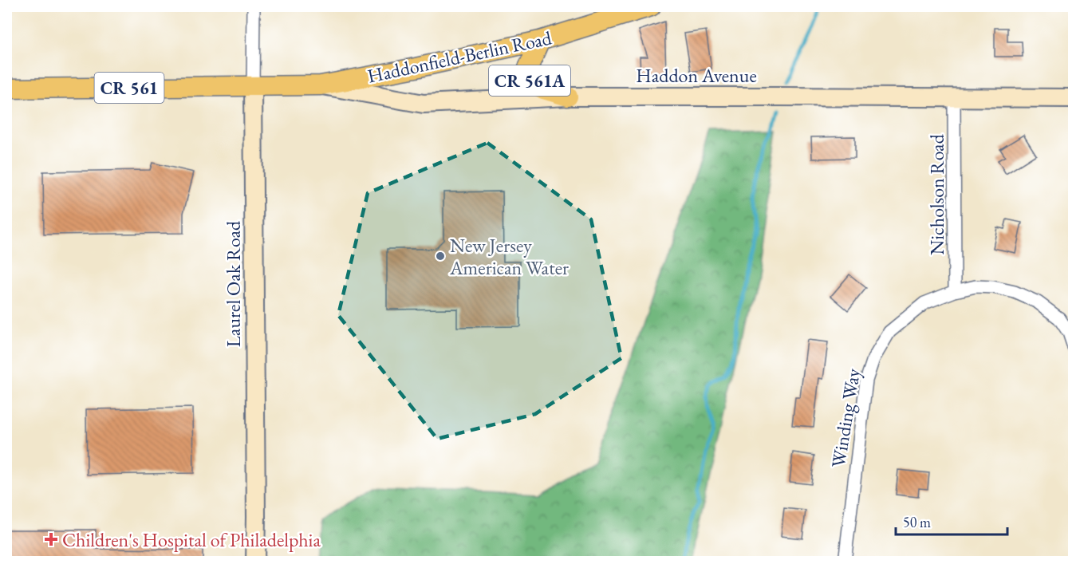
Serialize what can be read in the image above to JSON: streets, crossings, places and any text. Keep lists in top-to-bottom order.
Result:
{
  "streets": {
    "main road": ["Haddonfield-Berlin Road", "CR 561A", "CR 561"],
    "street": [
      "Haddon Avenue",
      "Nicholson Road",
      "Laurel Oak Road",
      "Winding Way"
    ]
  },
  "crossings": [
    ["Haddonfield-Berlin Road", "Haddon Avenue"],
    ["Haddonfield-Berlin Road", "CR 561A"],
    ["Haddonfield-Berlin Road", "Laurel Oak Road"],
    ["Haddon Avenue", "CR 561A"],
    ["Haddon Avenue", "Nicholson Road"],
    ["Nicholson Road", "Winding Way"]
  ],
  "places": {
    "other": ["New Jersey American Water"],
    "health": ["Children's Hospital of Philadelphia"]
  },
  "scale_bar": "50 m"
}
